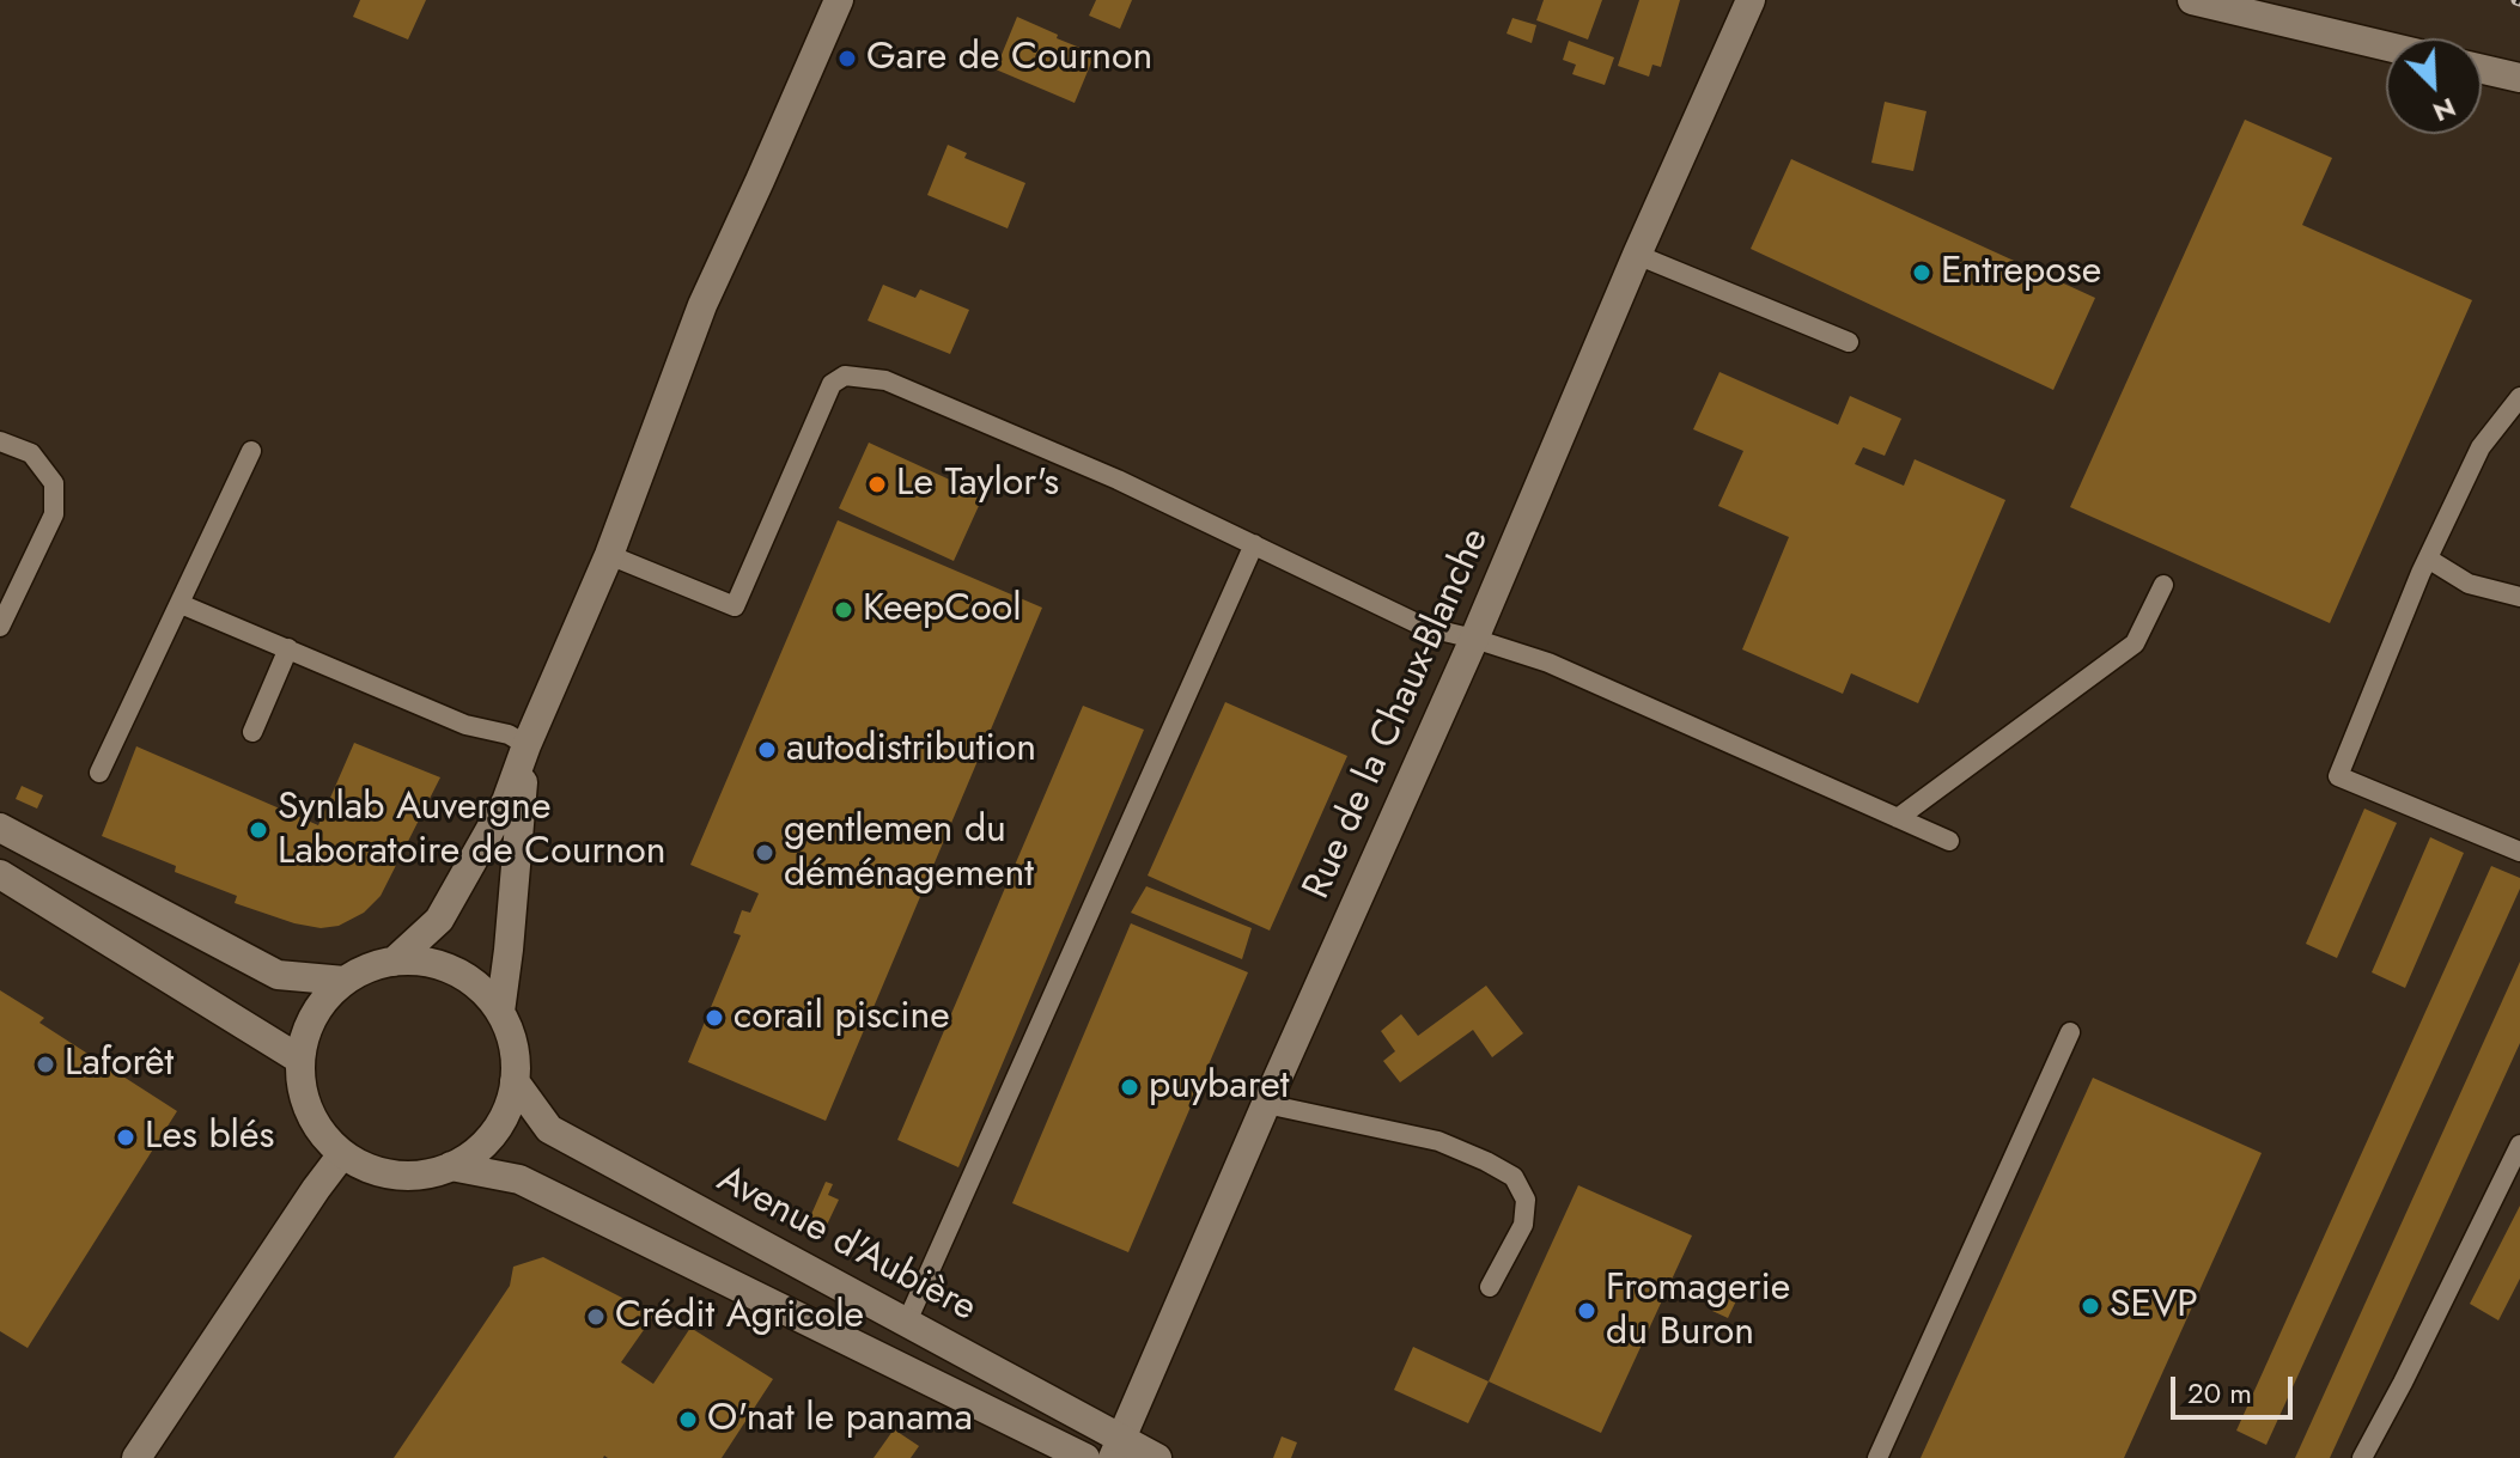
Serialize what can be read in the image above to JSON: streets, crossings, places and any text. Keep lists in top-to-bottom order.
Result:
{
  "streets": {
    "main road": ["Rue de la Chaux-Blanche", "Avenue d'Aubière"]
  },
  "crossings": [
    ["Rue de la Chaux-Blanche", "Avenue d'Aubière"]
  ],
  "places": [
    "Gare de Cournon",
    "Entrepose",
    "Le Taylor's",
    "KeepCool",
    "autodistribution",
    "Synlab Auvergne Laboratoire de Cournon",
    "gentlemen du déménagement",
    "corail piscine",
    "Laforêt",
    "puybaret",
    "Les blés",
    "SEVP",
    "Fromagerie du Buron",
    "Crédit Agricole",
    "O'nat le panama"
  ],
  "scale_bar": "20 m",
  "north": "bottom right"
}
